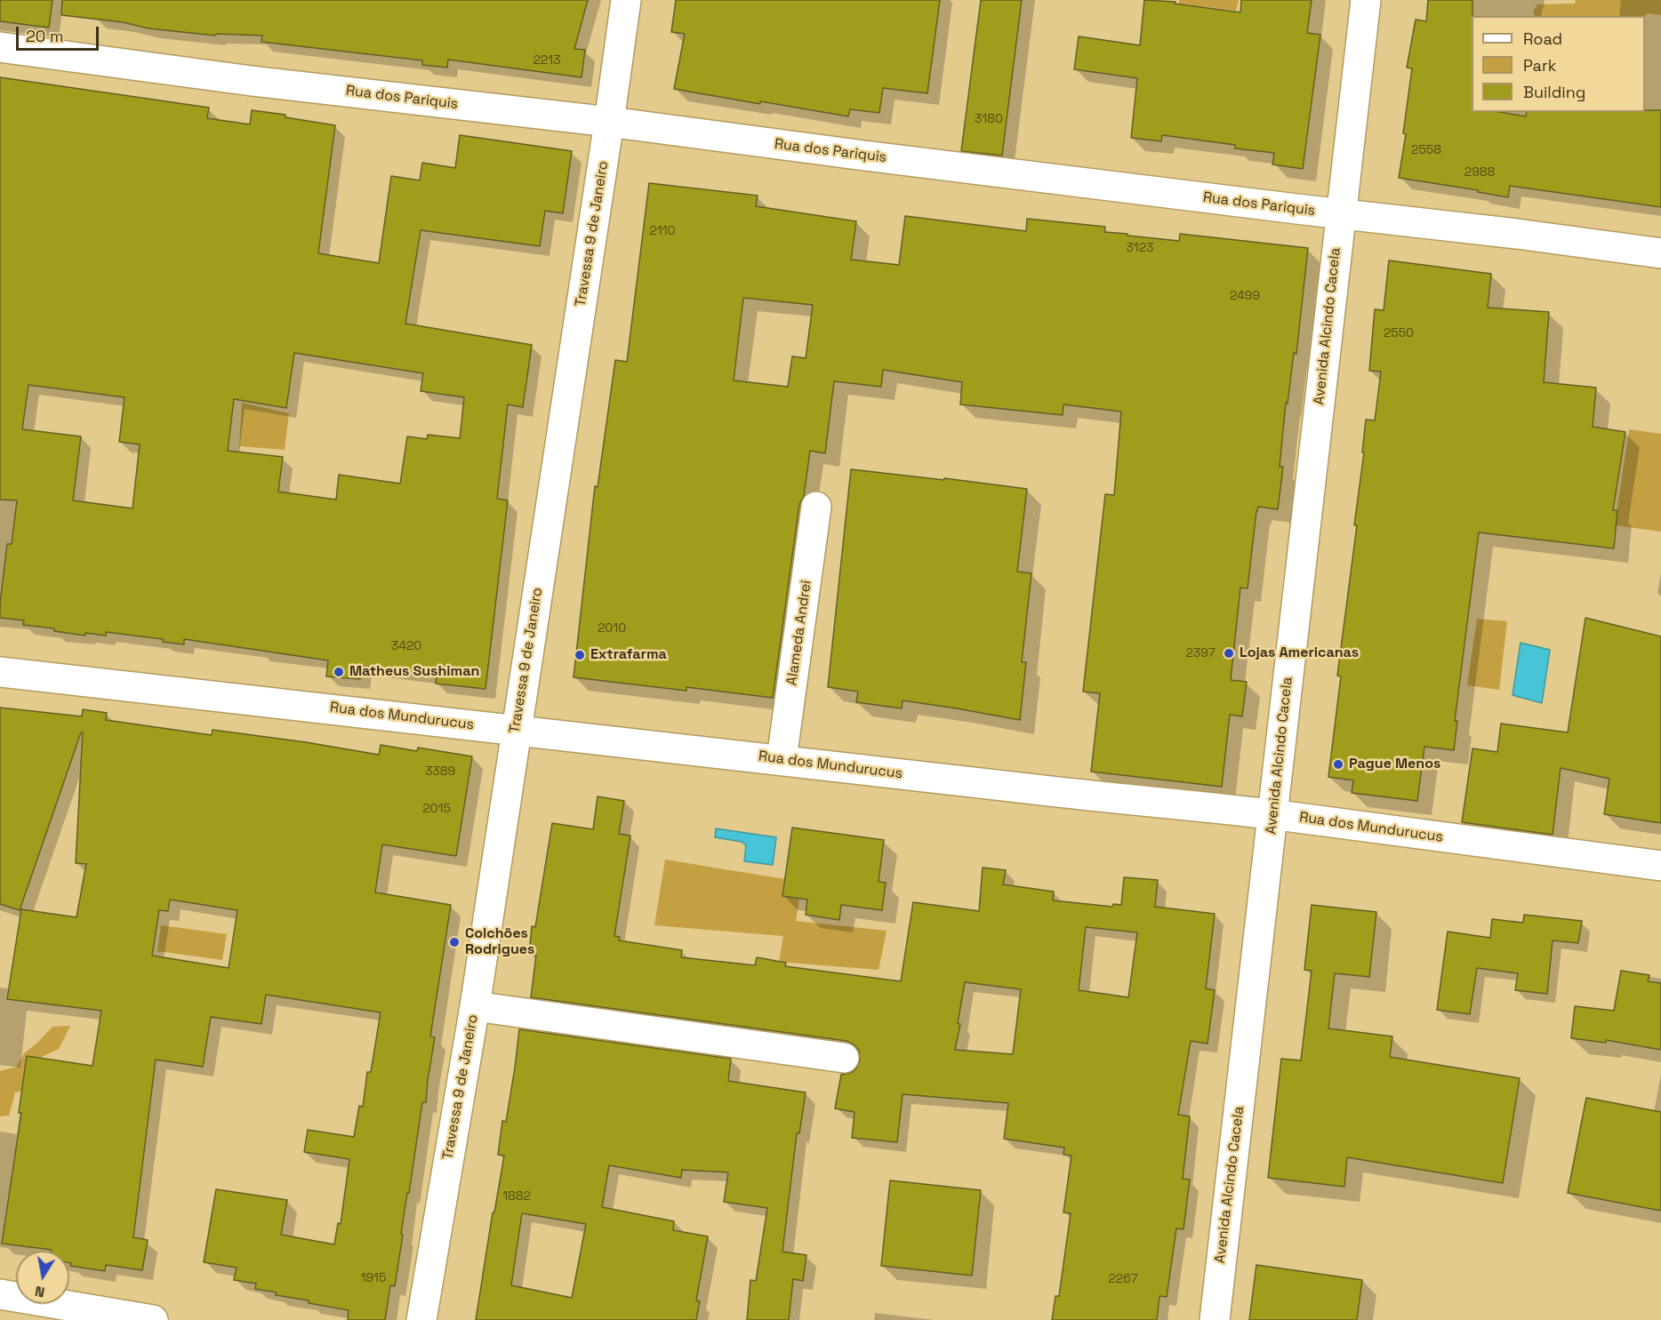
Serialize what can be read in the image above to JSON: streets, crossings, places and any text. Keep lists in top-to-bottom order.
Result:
{
  "streets": {
    "street": [
      "Rua dos Pariquis",
      "Travessa 9 de Janeiro",
      "Avenida Alcindo Cacela",
      "Alameda Andrei",
      "Rua dos Mundurucus"
    ]
  },
  "crossings": [
    ["Rua dos Pariquis", "Travessa 9 de Janeiro"],
    ["Rua dos Pariquis", "Avenida Alcindo Cacela"],
    ["Travessa 9 de Janeiro", "Rua dos Mundurucus"],
    ["Avenida Alcindo Cacela", "Rua dos Mundurucus"],
    ["Alameda Andrei", "Rua dos Mundurucus"]
  ],
  "places": [
    "Lojas Americanas",
    "Extrafarma",
    "Matheus Sushiman",
    "Pague Menos",
    "Colchões Rodrigues"
  ],
  "house_numbers": [
    "2213",
    "3180",
    "2558",
    "2988",
    "2110",
    "3123",
    "2499",
    "2550",
    "2010",
    "3420",
    "2397",
    "3389",
    "2015",
    "1882",
    "1915",
    "2267"
  ],
  "legend": ["Road", "Park", "Building"],
  "scale_bar": "20 m",
  "north": "bottom"
}
